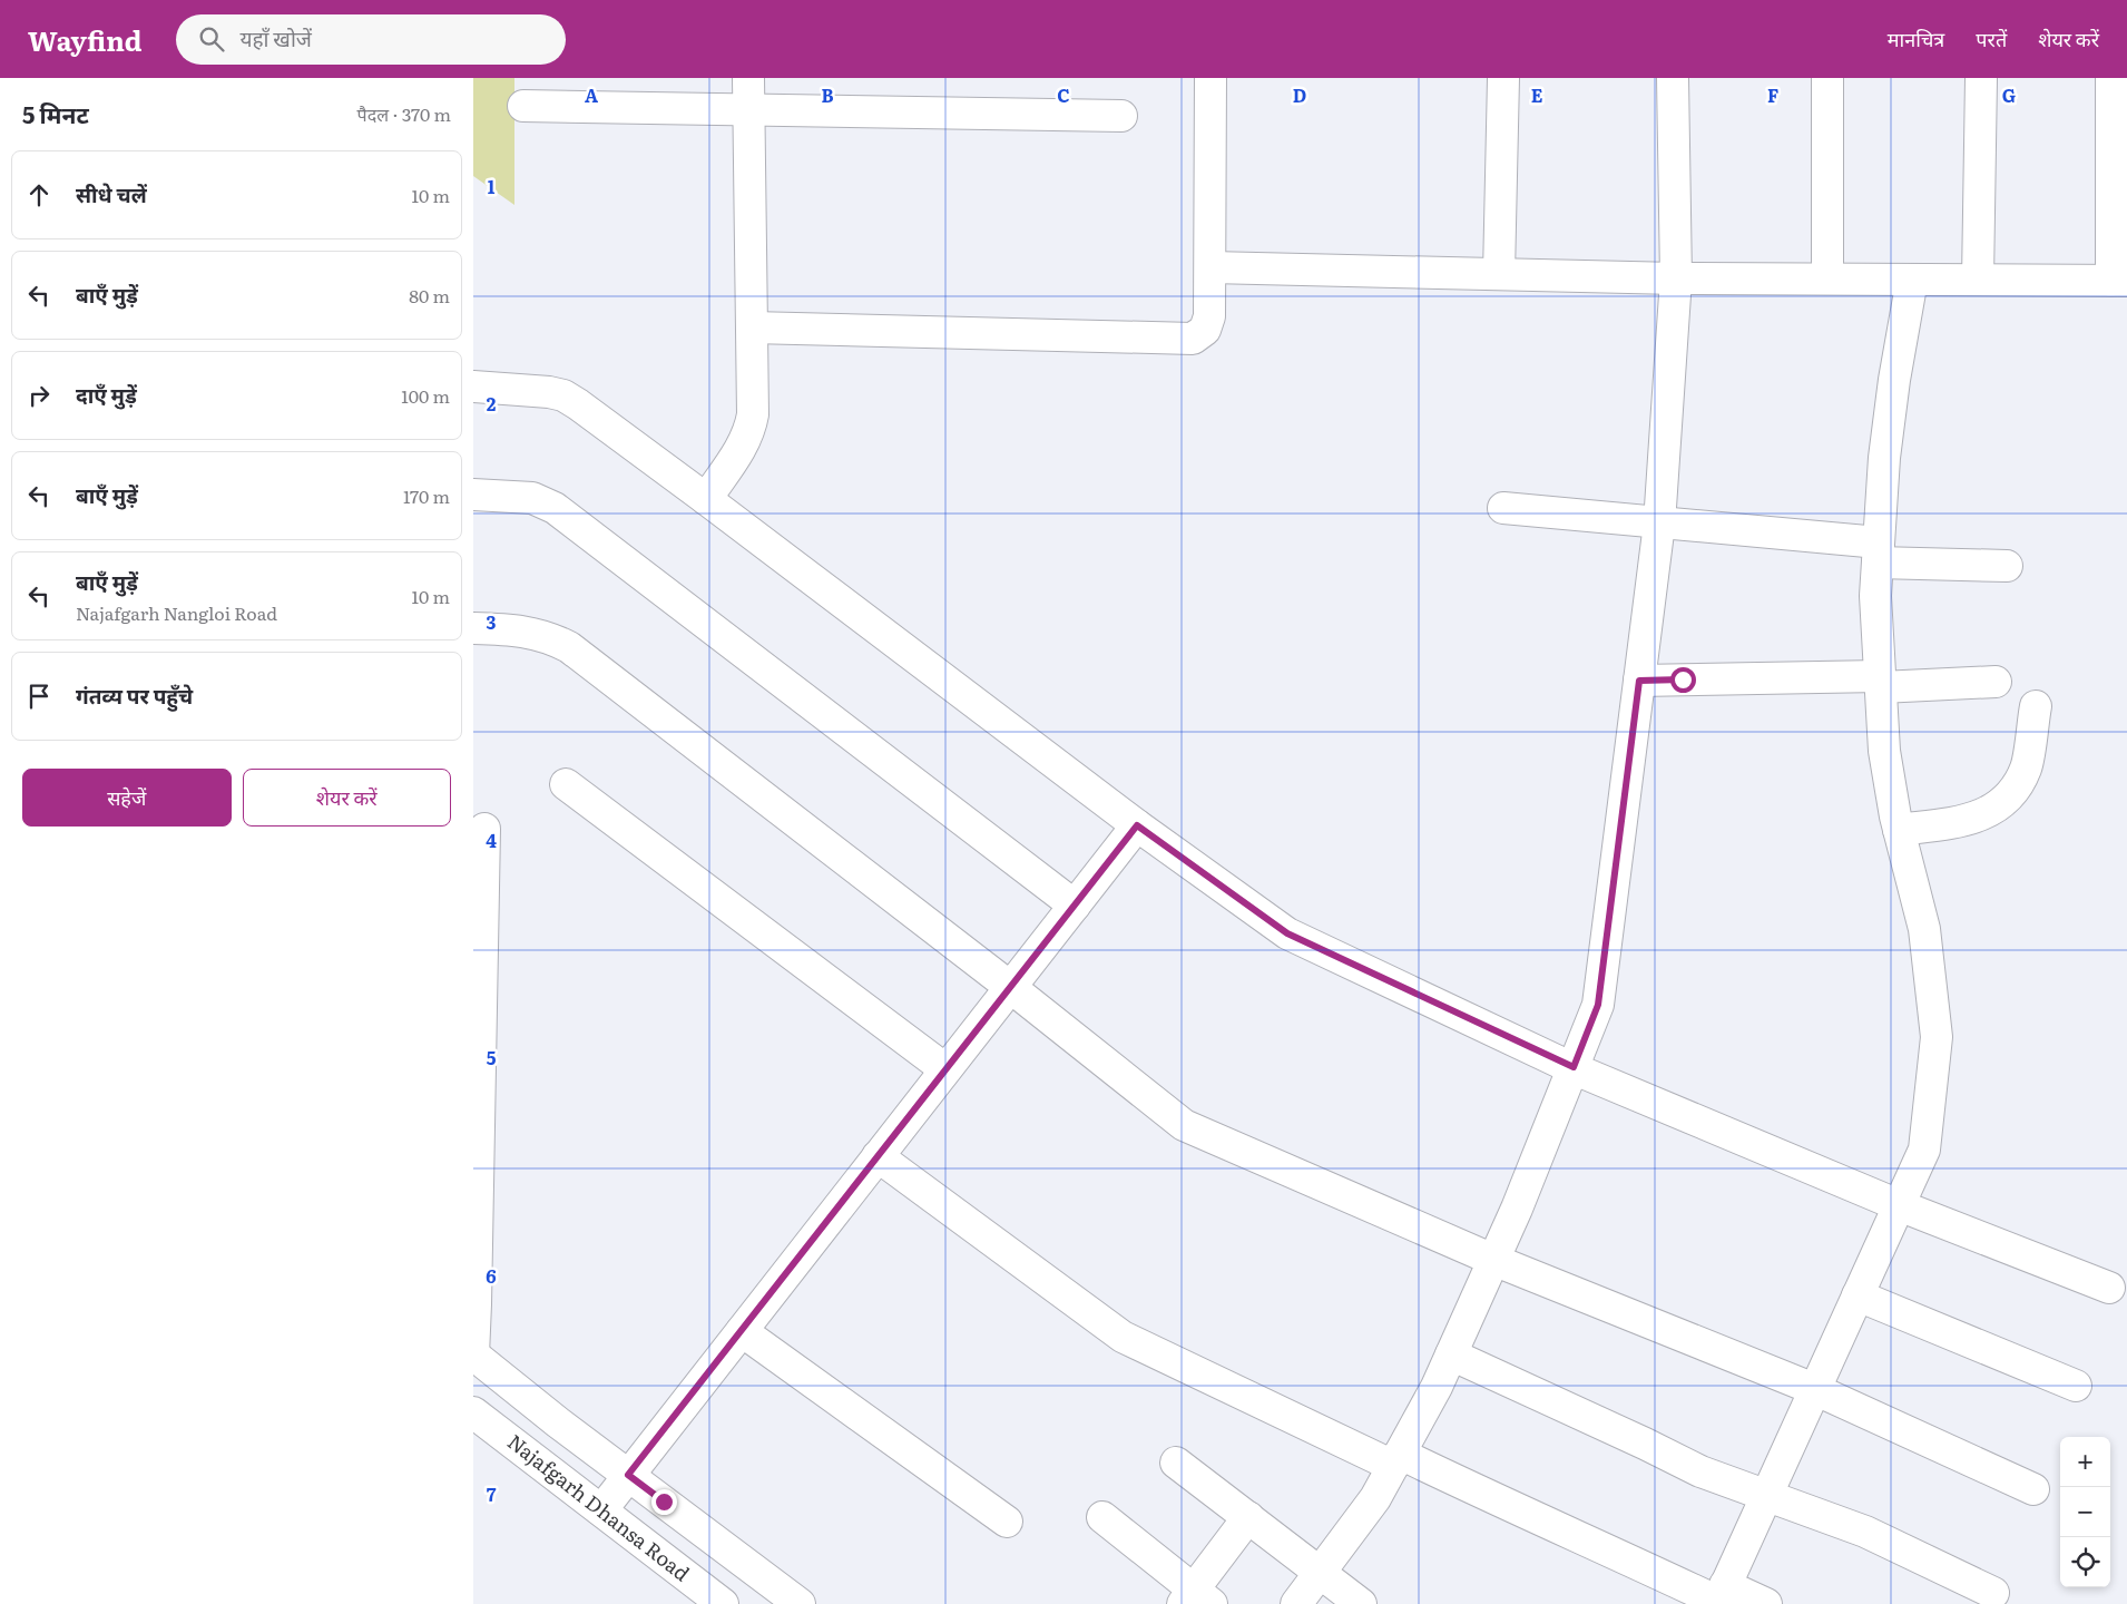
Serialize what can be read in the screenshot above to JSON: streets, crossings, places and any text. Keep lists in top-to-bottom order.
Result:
{
  "streets": {
    "street": ["Najafgarh Dhansa Road"]
  },
  "page": {
    "header": "Wayfind",
    "search": "यहाँ खोजें",
    "nav": ["मानचित्र", "परतें", "शेयर करें"],
    "heading": ["5 मिनट", "पैदल · 370 m"],
    "list": [
      ["सीधे चलें", "10 m"],
      ["बाएँ मुड़ें", "80 m"],
      ["दाएँ मुड़ें", "100 m"],
      ["बाएँ मुड़ें", "170 m"],
      ["बाएँ मुड़ें", "Najafgarh Nangloi Road", "10 m"],
      "गंतव्य पर पहुँचे"
    ],
    "buttons": ["सहेजें", "शेयर करें"],
    "map_buttons": ["+", "−"]
  },
  "grid": {
    "columns": [
      "A",
      "B",
      "C",
      "D",
      "E",
      "F",
      "G"
    ],
    "rows": [
      "1",
      "2",
      "3",
      "4",
      "5",
      "6",
      "7"
    ]
  }
}
